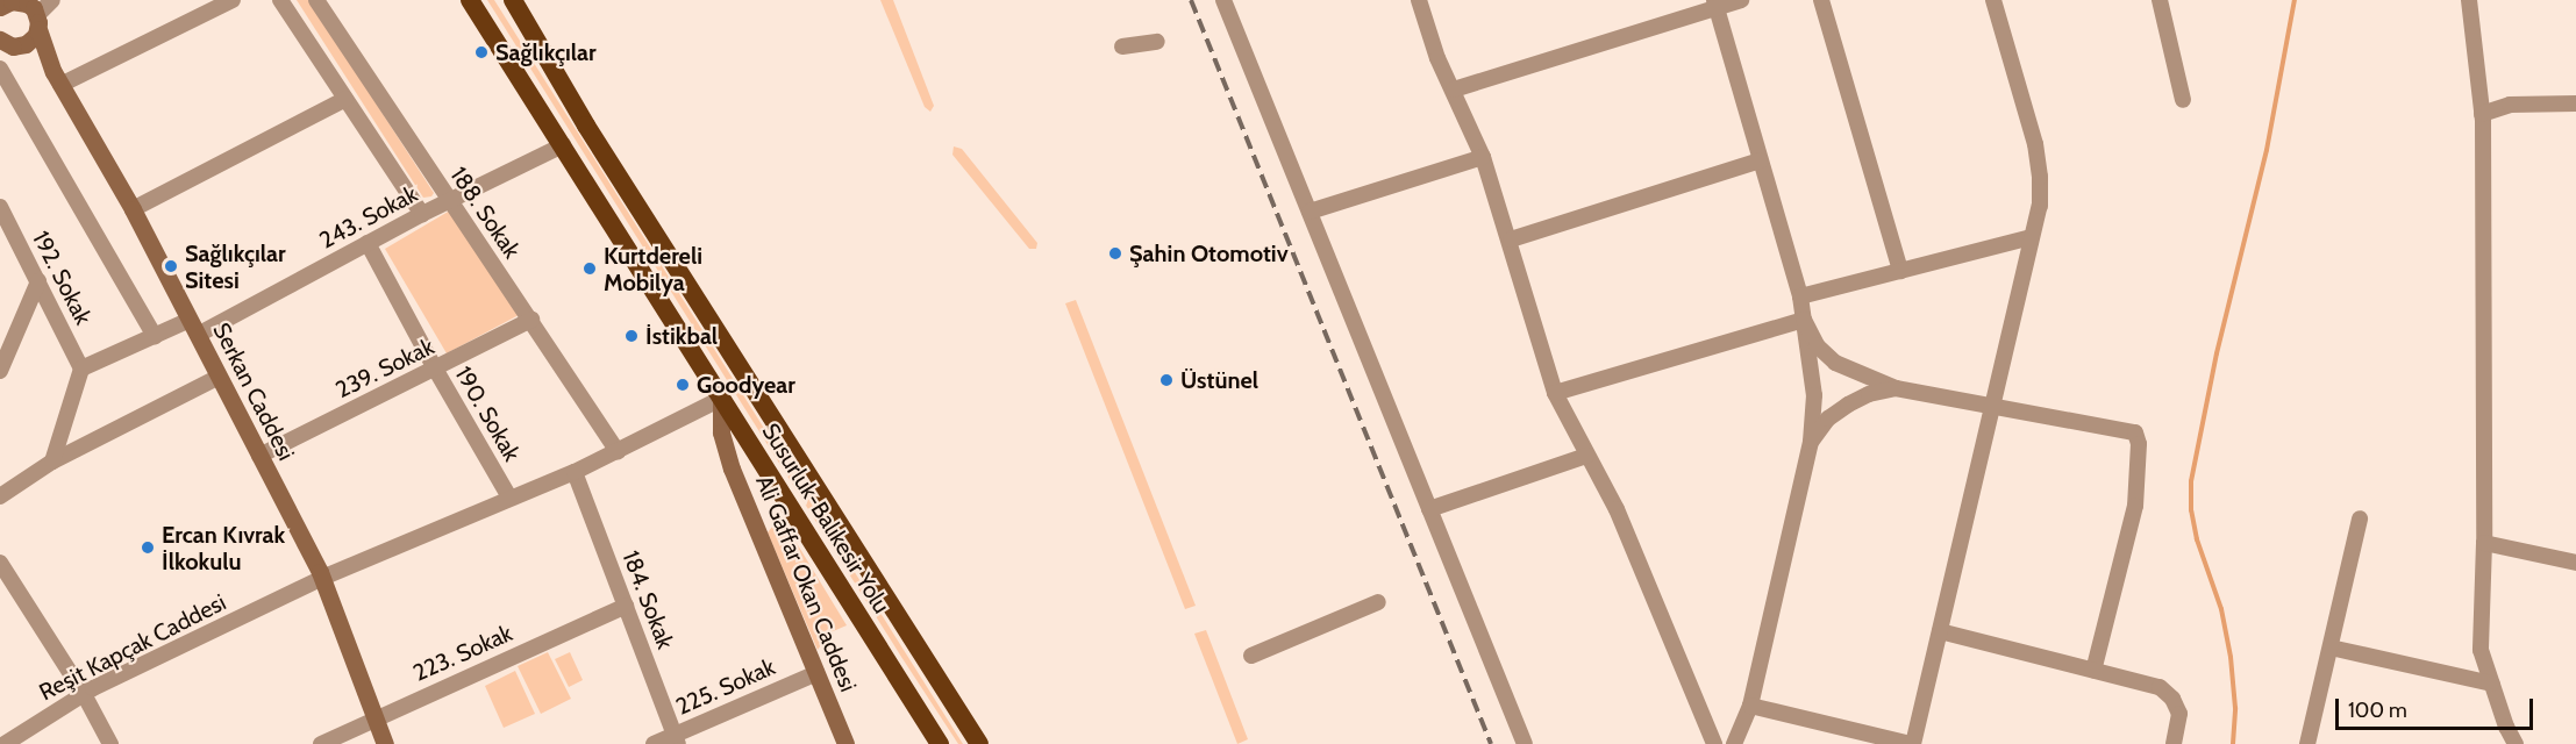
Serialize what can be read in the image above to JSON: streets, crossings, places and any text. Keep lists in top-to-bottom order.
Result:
{
  "streets": {
    "highway": ["Susurluk-Balıkesir Yolu"],
    "main road": ["Serkan Caddesi", "Ali Gaffar Okan Caddesi"],
    "street": [
      "188. Sokak",
      "243. Sokak",
      "192. Sokak",
      "239. Sokak",
      "190. Sokak",
      "184. Sokak",
      "Reşit Kapçak Caddesi",
      "223. Sokak",
      "225. Sokak"
    ]
  },
  "crossings": [
    ["188. Sokak", "243. Sokak"],
    ["188. Sokak", "239. Sokak"],
    ["188. Sokak", "Reşit Kapçak Caddesi"],
    ["243. Sokak", "192. Sokak"],
    ["243. Sokak", "Serkan Caddesi"],
    ["243. Sokak", "190. Sokak"],
    ["243. Sokak", "Susurluk-Balıkesir Yolu"],
    ["239. Sokak", "Serkan Caddesi"],
    ["239. Sokak", "190. Sokak"],
    ["Serkan Caddesi", "Reşit Kapçak Caddesi"],
    ["Serkan Caddesi", "223. Sokak"],
    ["190. Sokak", "Reşit Kapçak Caddesi"],
    ["Susurluk-Balıkesir Yolu", "Ali Gaffar Okan Caddesi"],
    ["Susurluk-Balıkesir Yolu", "Reşit Kapçak Caddesi"],
    ["Ali Gaffar Okan Caddesi", "Reşit Kapçak Caddesi"],
    ["Ali Gaffar Okan Caddesi", "225. Sokak"],
    ["184. Sokak", "Reşit Kapçak Caddesi"],
    ["184. Sokak", "223. Sokak"],
    ["184. Sokak", "225. Sokak"]
  ],
  "places": [
    "Sağlıkçılar",
    "Şahin Otomotiv",
    "Sağlıkçılar Sitesi",
    "Kurtdereli Mobilya",
    "İstikbal",
    "Üstünel",
    "Goodyear",
    "Ercan Kıvrak İlkokulu"
  ],
  "scale_bar": "100 m"
}
